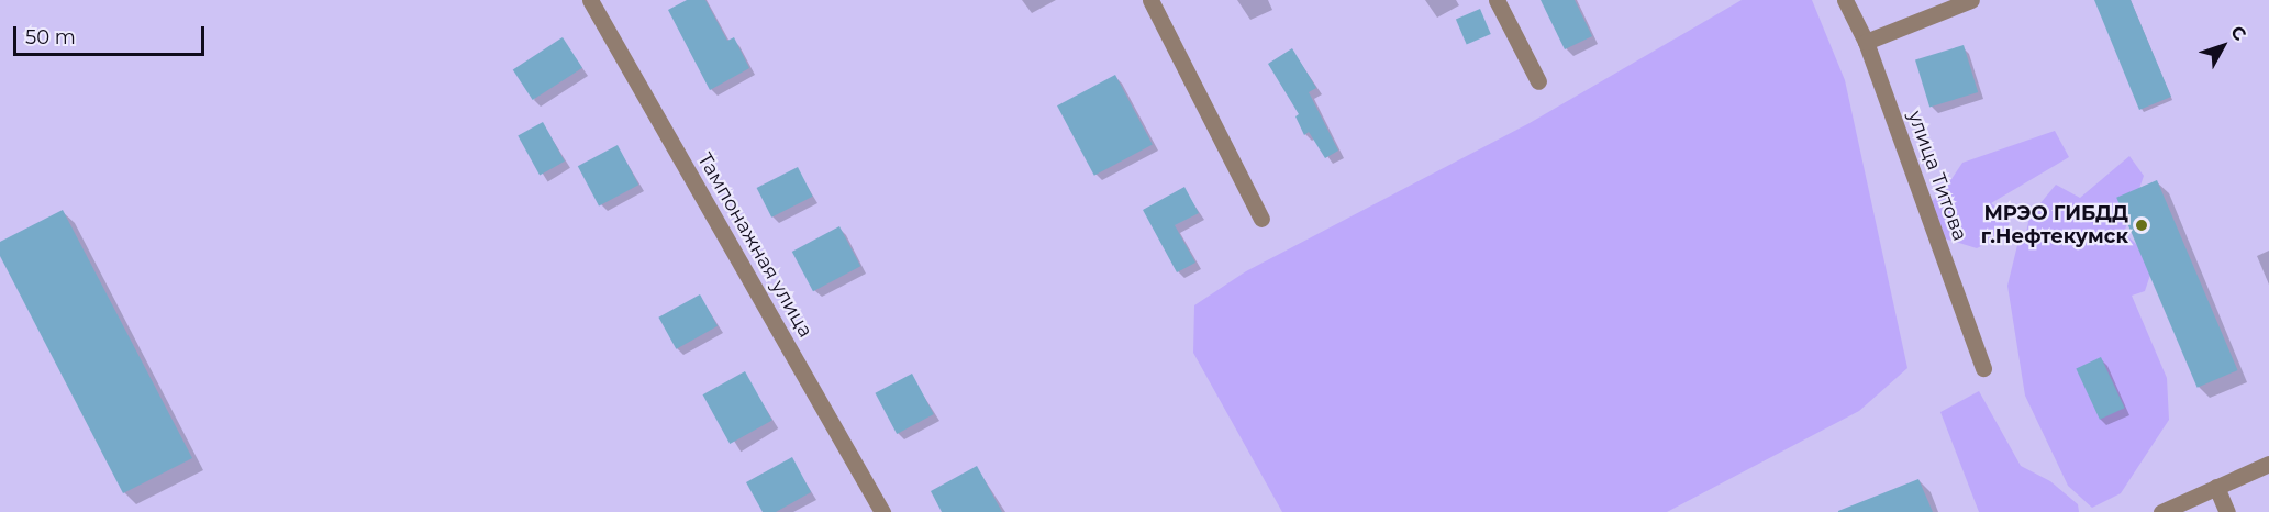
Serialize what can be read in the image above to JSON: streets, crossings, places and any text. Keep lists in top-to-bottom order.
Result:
{
  "streets": {
    "street": ["улица Титова", "Тампонажная улица"]
  },
  "places": ["МРЭО ГИБДД г.Нефтекумск"],
  "scale_bar": "50 m",
  "north": "top right"
}
